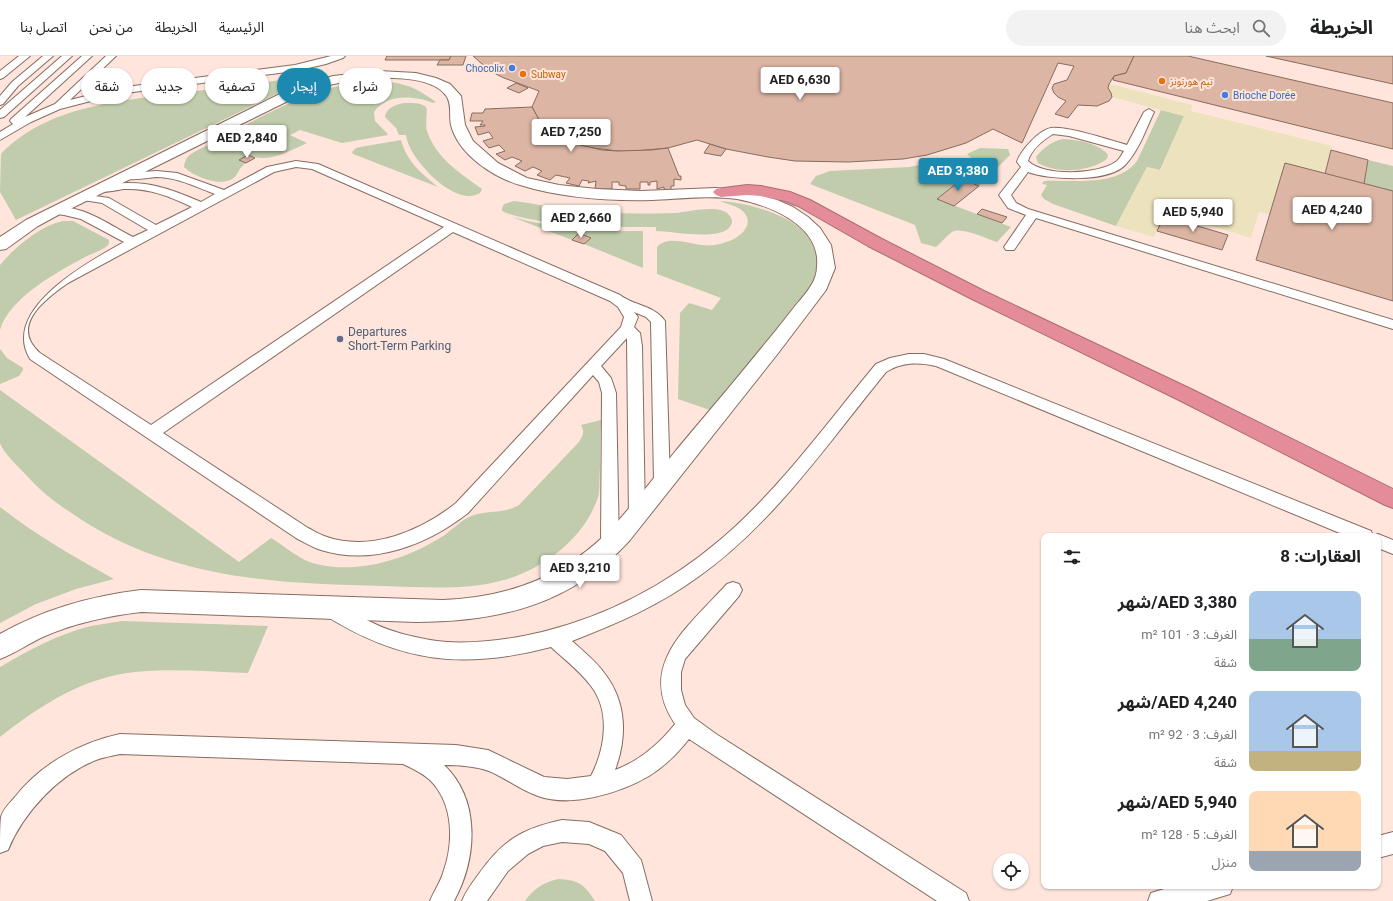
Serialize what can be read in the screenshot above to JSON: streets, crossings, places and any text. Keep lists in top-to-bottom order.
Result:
{
  "places": [
    "Chocolix",
    "Subway",
    "تيم هورتونز",
    "Brioche Dorée",
    "Departures Short-Term Parking"
  ],
  "page": {
    "header": "الخريطة",
    "search": "ابحث هنا",
    "nav": [
      "الرئيسية",
      "الخريطة",
      "من نحن",
      "اتصل بنا"
    ],
    "price": [
      "AED 6,630",
      "AED 7,250",
      "AED 2,840",
      "AED 3,380",
      "AED 4,240",
      "AED 5,940",
      "AED 2,660",
      "AED 3,210"
    ],
    "chip": [
      "شراء",
      "إيجار",
      "تصفية",
      "جديد",
      "شقة"
    ],
    "heading": "العقارات: 8",
    "list": [
      {
        "name": "AED 3,380/شهر",
        "note": "الغرف: 3 · 101 m² · شقة"
      },
      {
        "name": "AED 4,240/شهر",
        "note": "الغرف: 3 · 92 m² · شقة"
      },
      {
        "name": "AED 5,940/شهر",
        "note": "الغرف: 5 · 128 m² · منزل"
      }
    ]
  }
}
